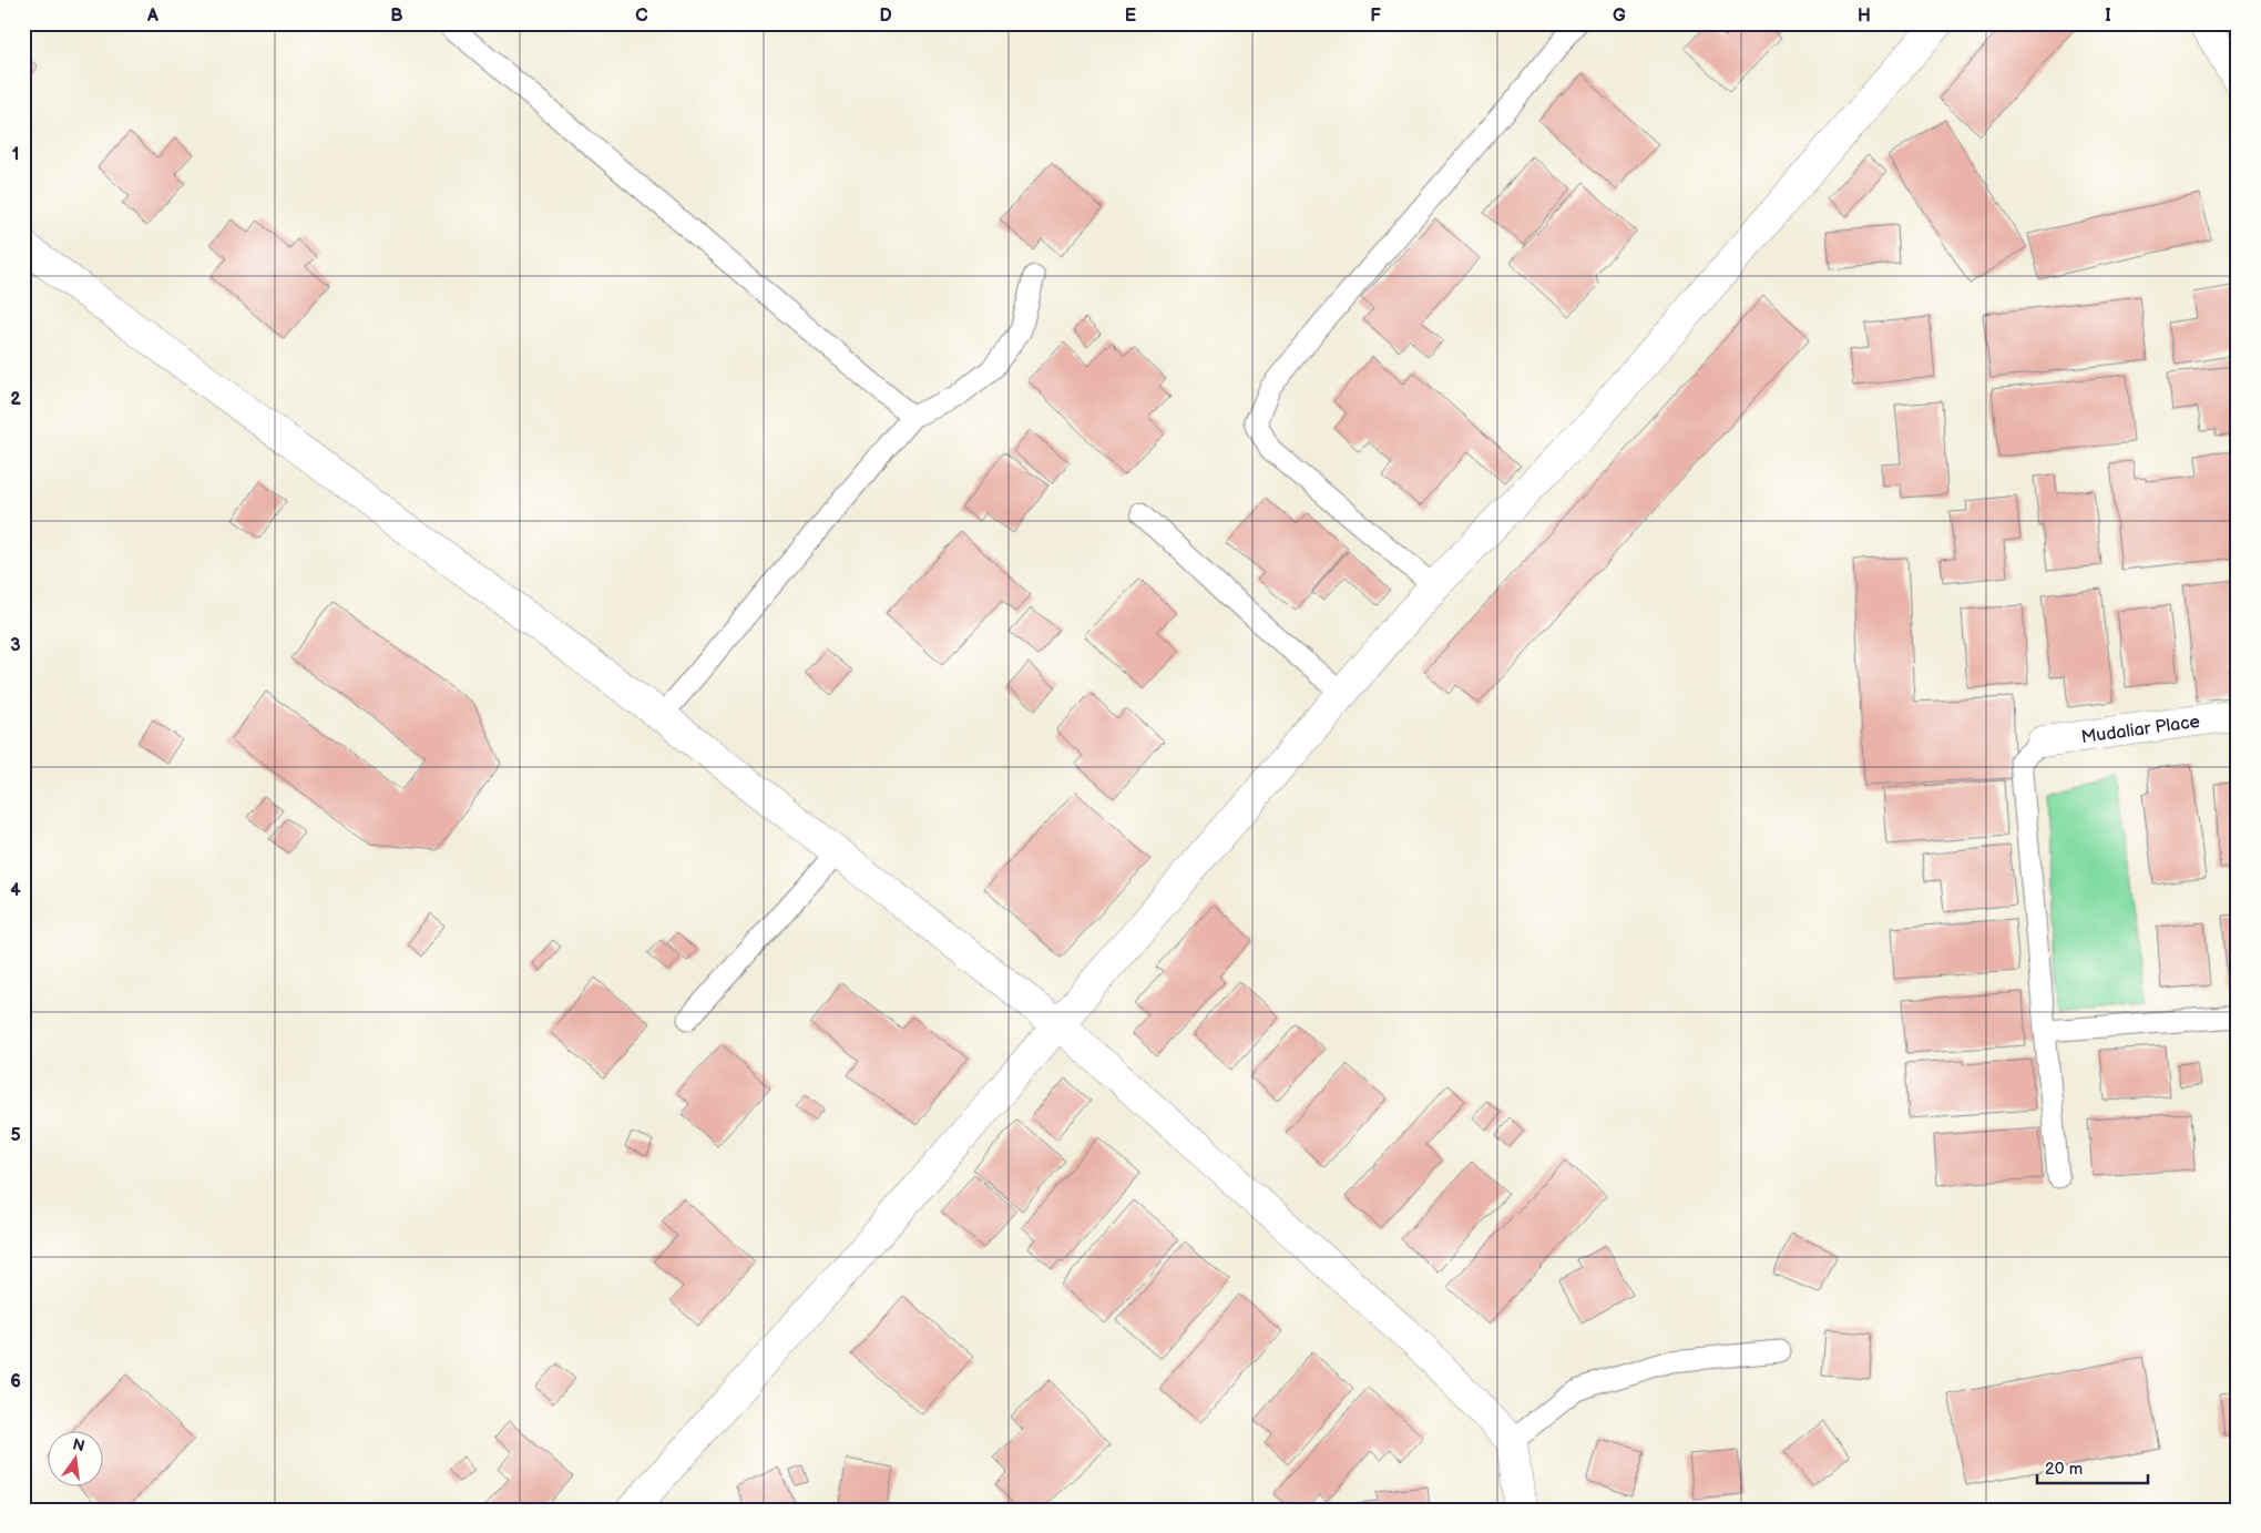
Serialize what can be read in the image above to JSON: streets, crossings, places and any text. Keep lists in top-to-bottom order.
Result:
{
  "streets": {
    "street": ["Mudaliar Place"]
  },
  "scale_bar": "20 m",
  "north": "top",
  "grid": {
    "columns": [
      "A",
      "B",
      "C",
      "D",
      "E",
      "F",
      "G",
      "H",
      "I"
    ],
    "rows": [
      "1",
      "2",
      "3",
      "4",
      "5",
      "6"
    ]
  }
}
